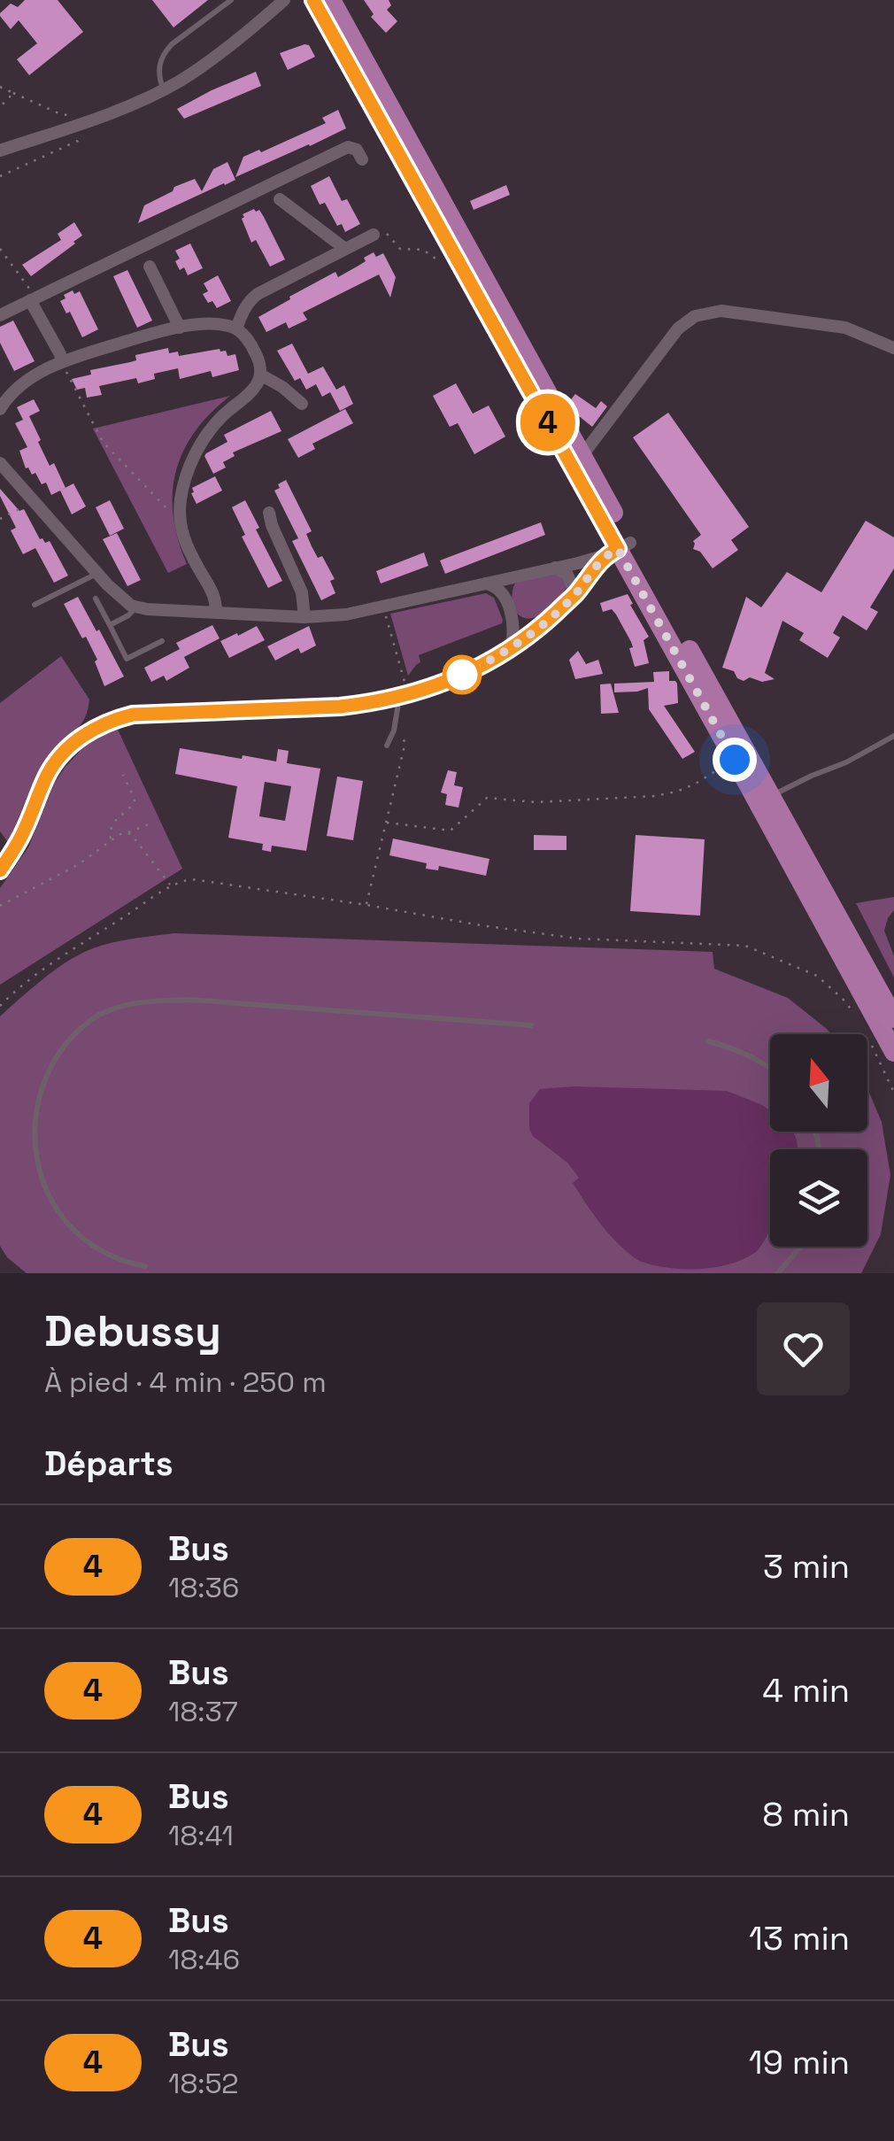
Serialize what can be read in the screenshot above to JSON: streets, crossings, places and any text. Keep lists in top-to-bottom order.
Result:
{
  "lines": ["bus line 4"],
  "north": "top",
  "page": {
    "on_map": "4",
    "heading": [
      ["Debussy", "À pied · 4 min · 250 m"],
      "Départs"
    ],
    "list": [
      {
        "mark": "4",
        "name": "Bus",
        "note": "18:36",
        "value": "3 min"
      },
      {
        "mark": "4",
        "name": "Bus",
        "note": "18:37",
        "value": "4 min"
      },
      {
        "mark": "4",
        "name": "Bus",
        "note": "18:41",
        "value": "8 min"
      },
      {
        "mark": "4",
        "name": "Bus",
        "note": "18:46",
        "value": "13 min"
      },
      {
        "mark": "4",
        "name": "Bus",
        "note": "18:52",
        "value": "19 min"
      }
    ]
  }
}
